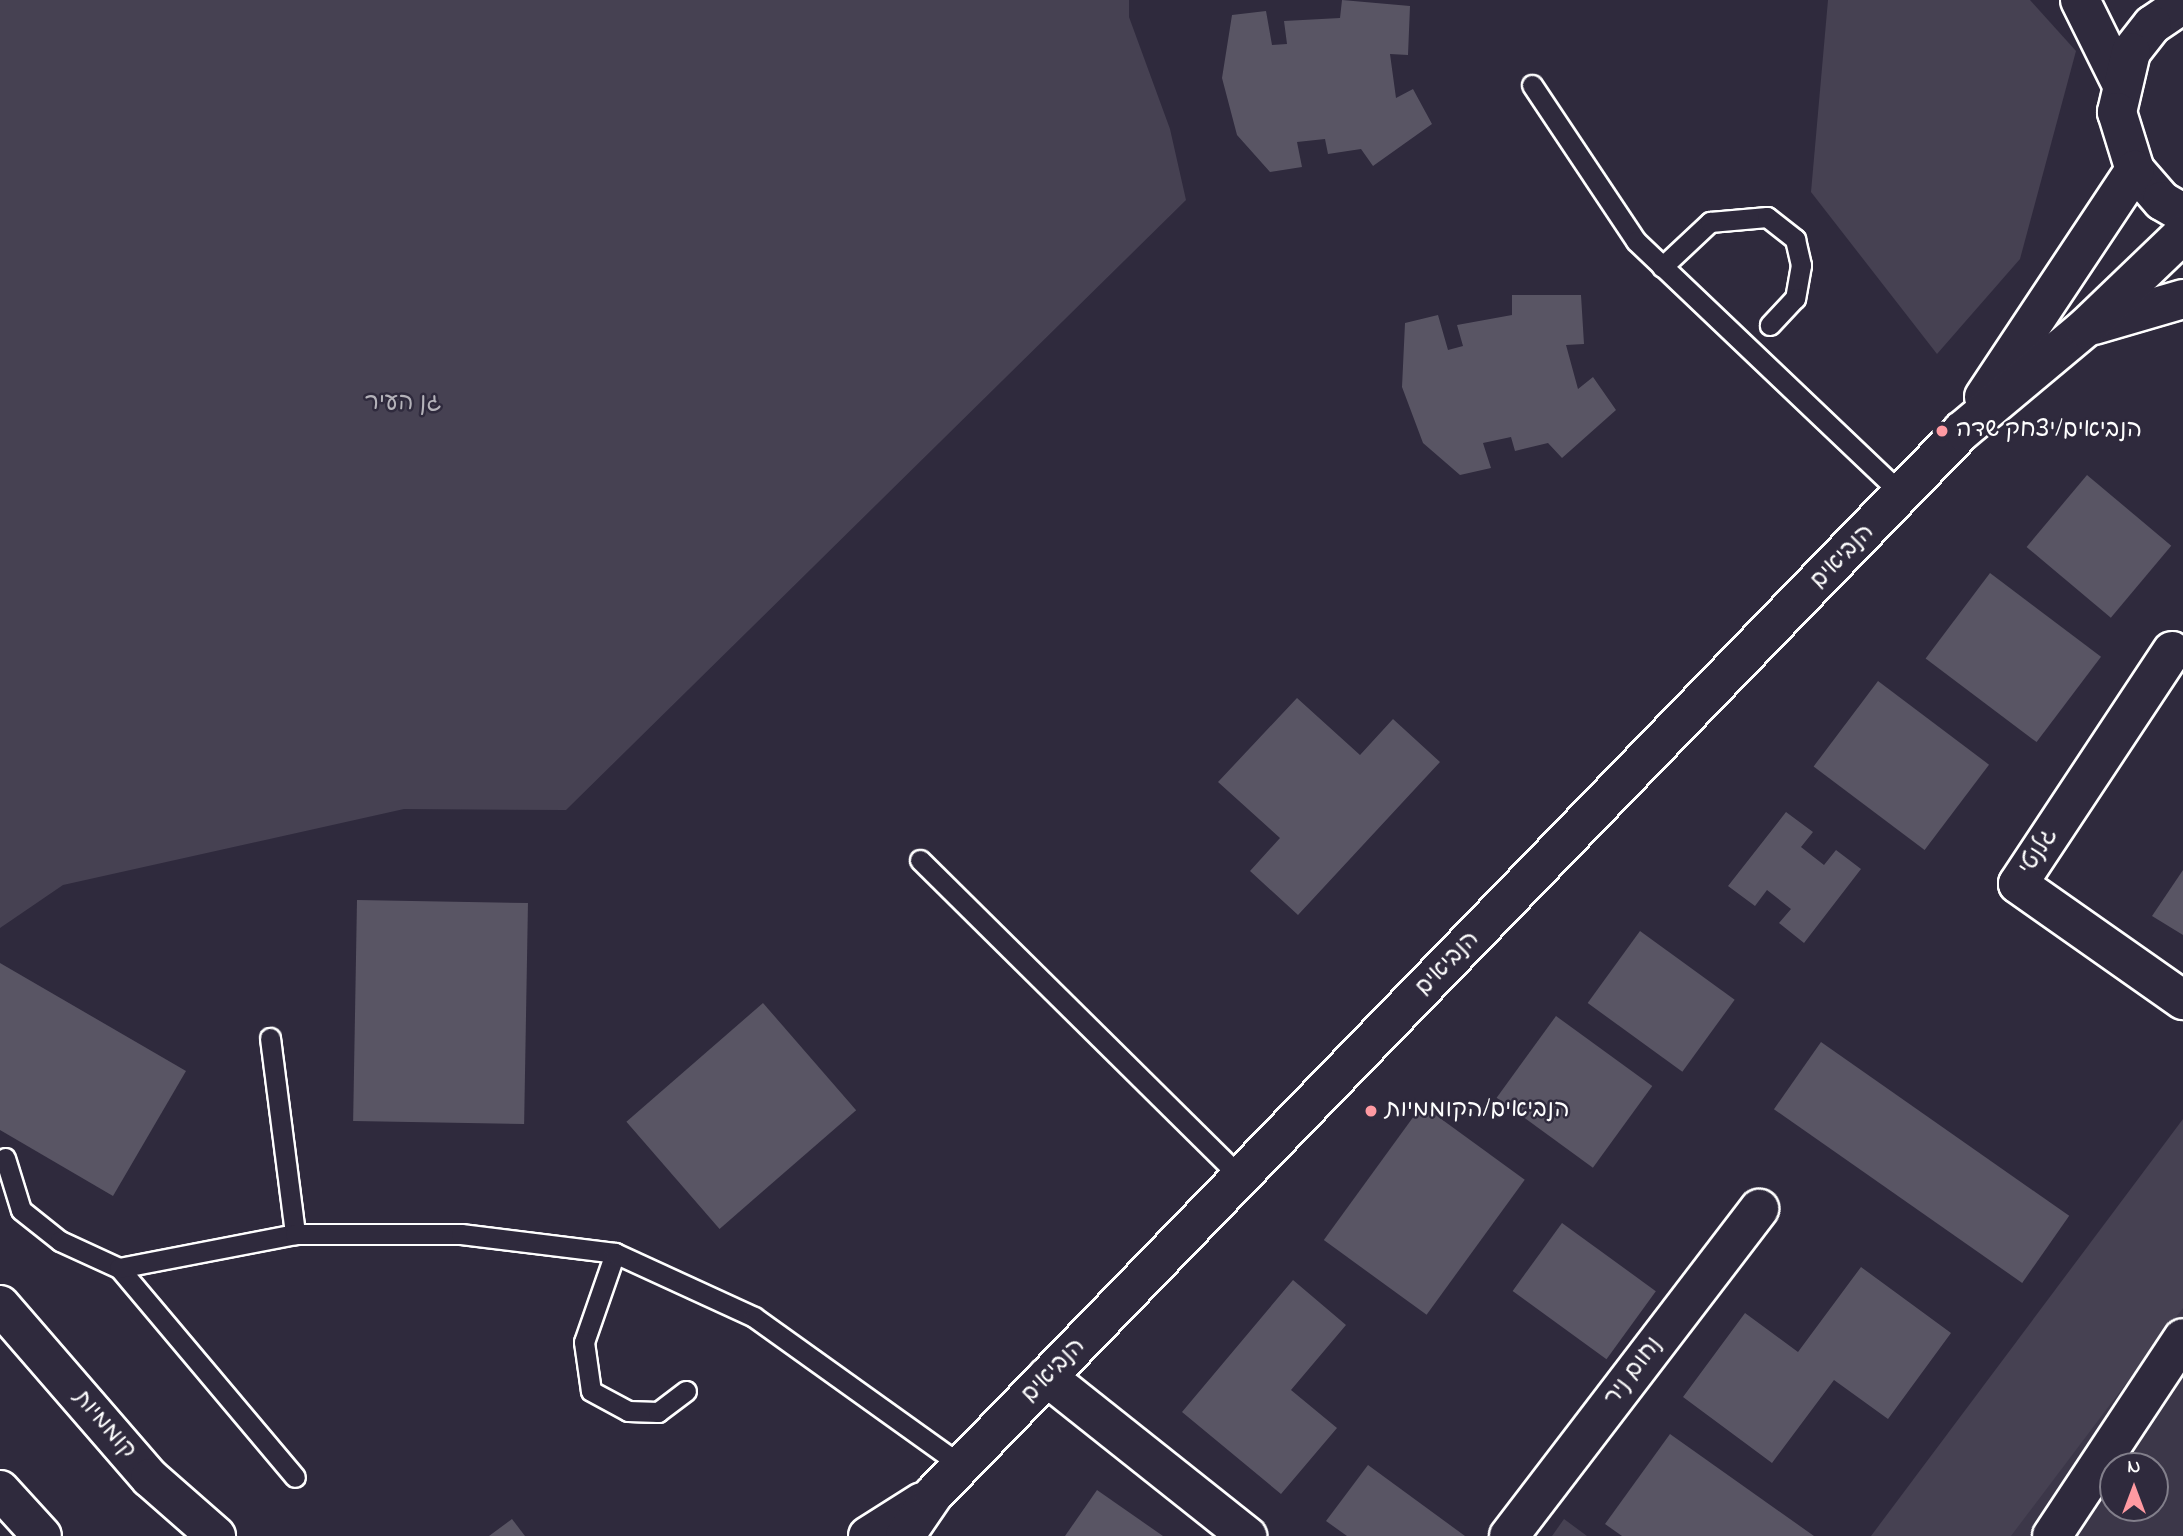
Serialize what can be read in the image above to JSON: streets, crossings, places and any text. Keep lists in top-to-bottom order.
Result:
{
  "streets": {
    "street": [
      "הנביאים",
      "גלנטי",
      "נחום ניר",
      "קוממיות"
    ]
  },
  "parks": ["גן העיר"],
  "places": ["הנביאים/יצחק שדה", "הנביאים/הקוממיות"],
  "north": "top"
}
